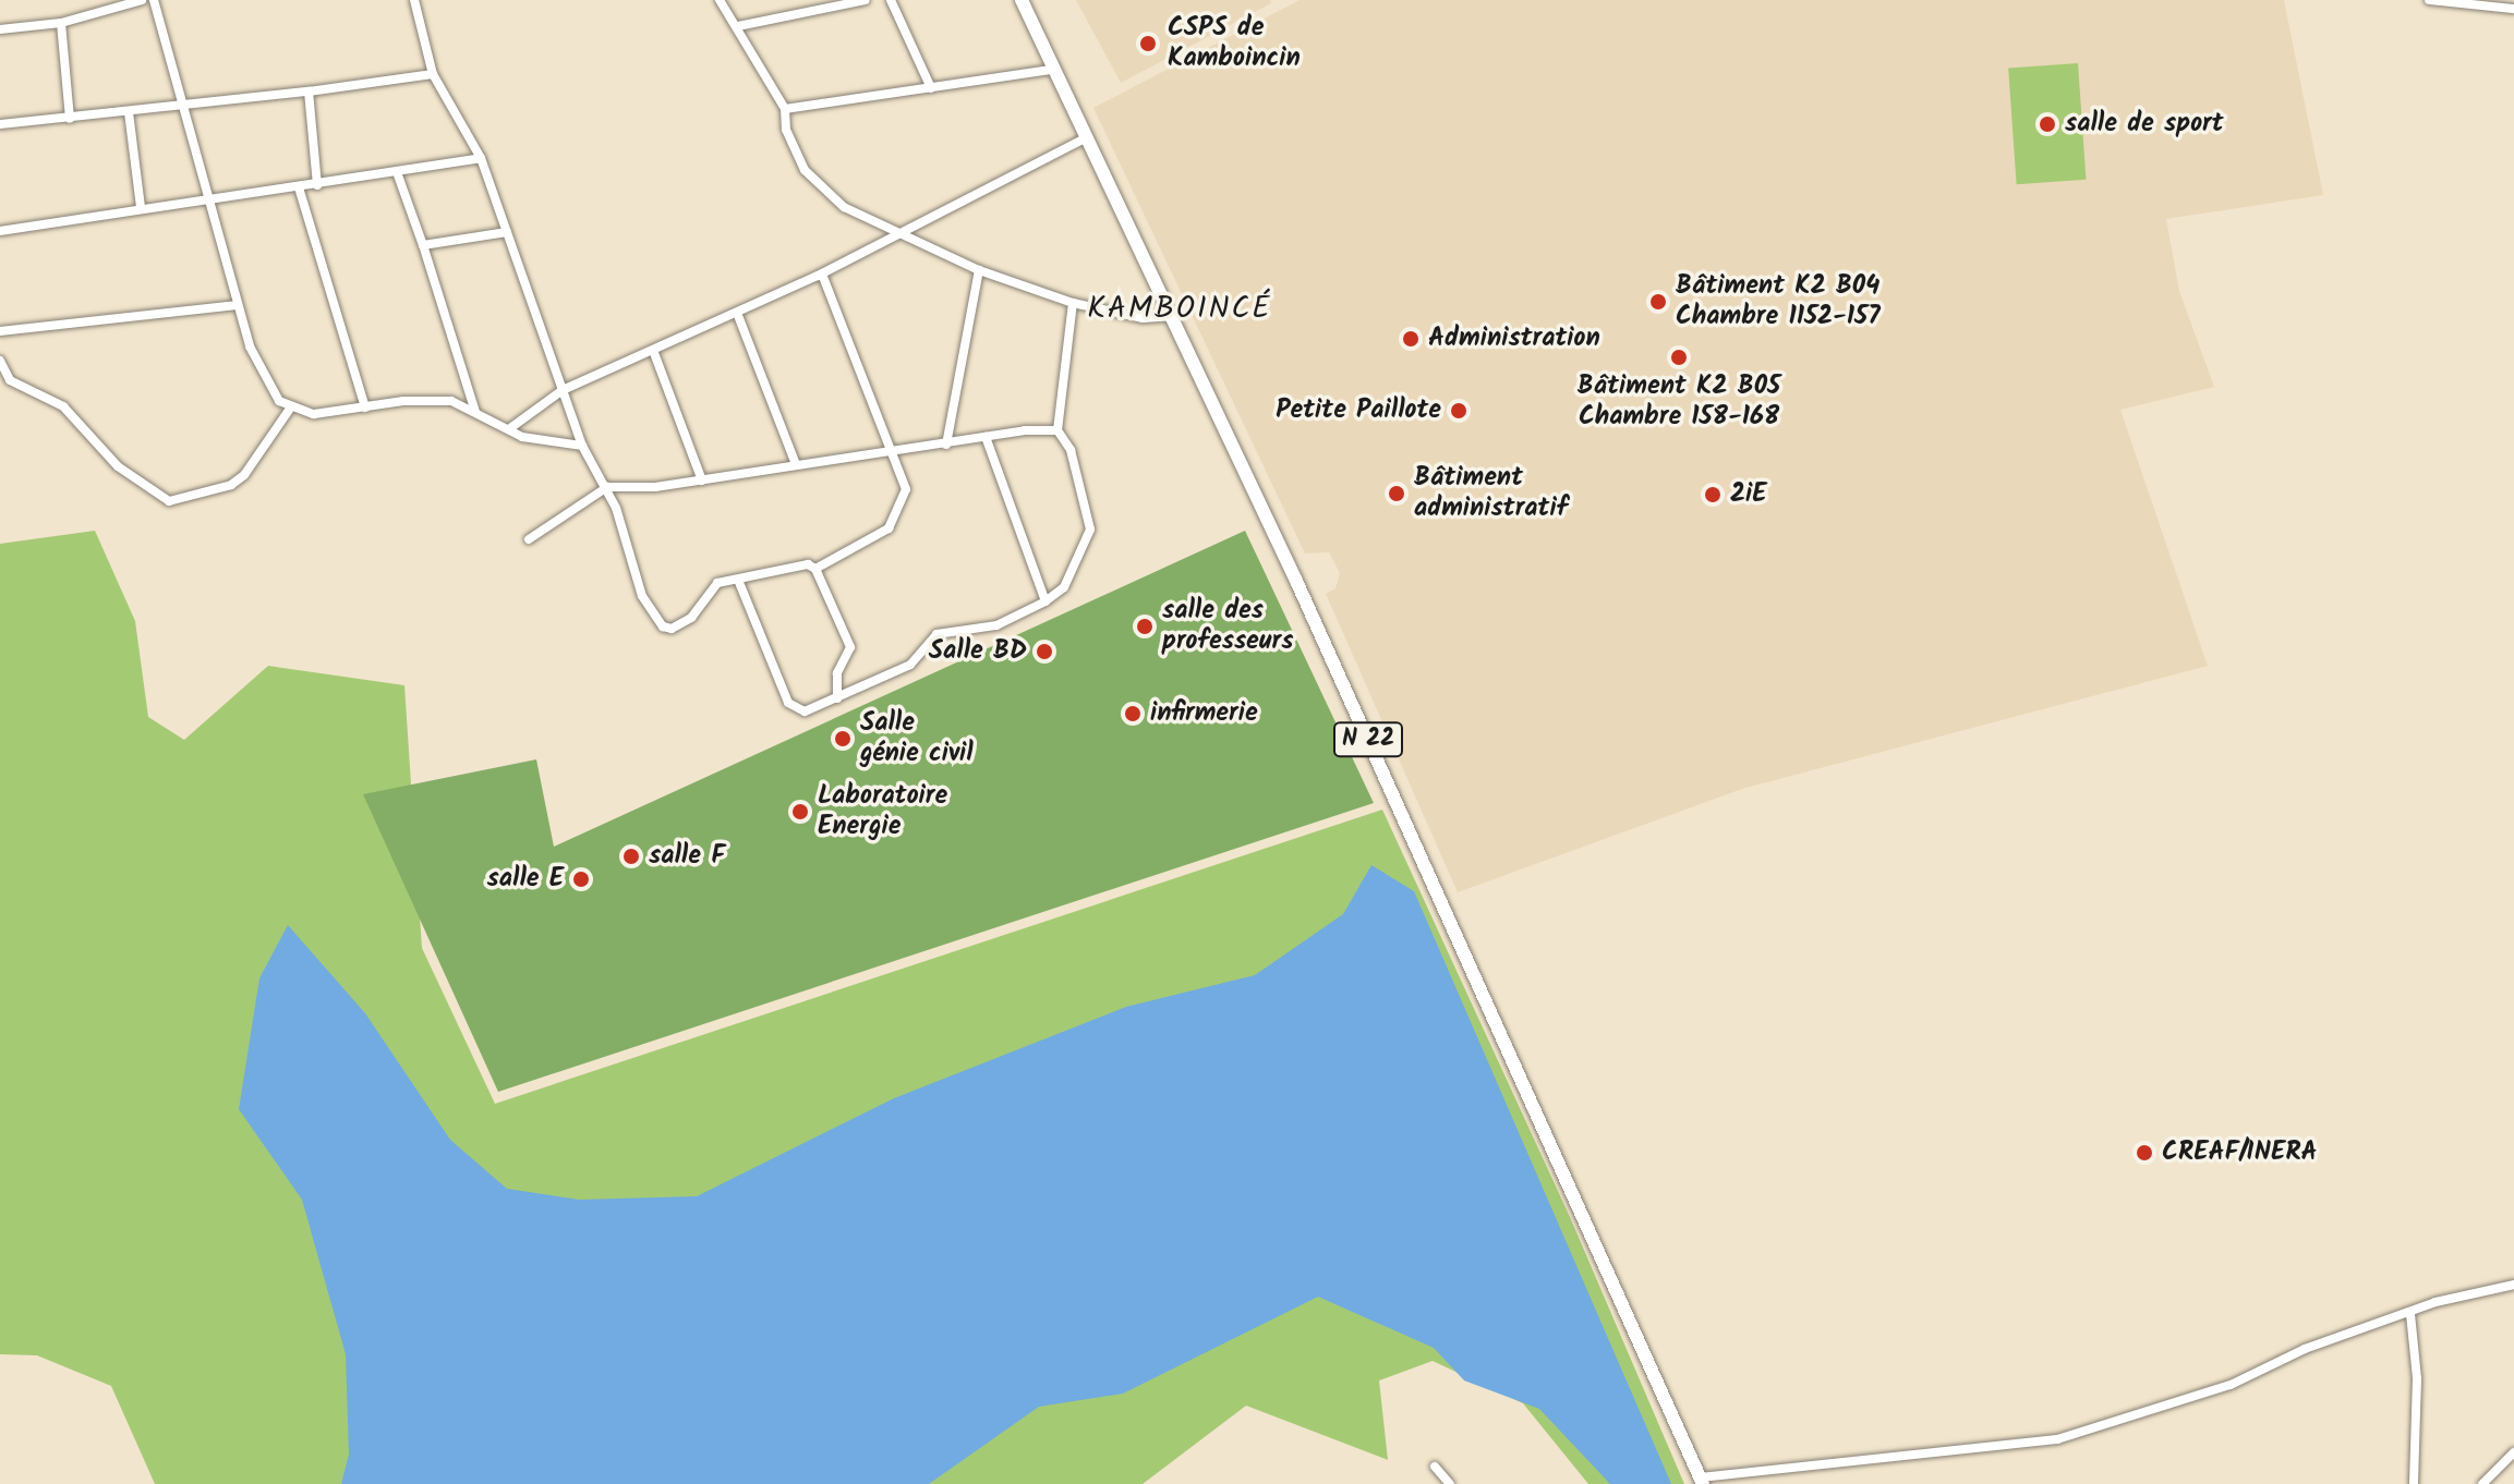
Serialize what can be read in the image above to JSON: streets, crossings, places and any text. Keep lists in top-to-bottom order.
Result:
{
  "streets": {
    "main road": ["N 22"]
  },
  "districts": ["KAMBOINCÉ"],
  "places": [
    "CSPS de Kamboincin",
    "salle de sport",
    "Bâtiment K2 B04 Chambre 1152-157",
    "Administration",
    "Bâtiment K2 B05 Chambre 158-168",
    "Petite Paillote",
    "Bâtiment administratif",
    "2iE",
    "salle des professeurs",
    "Salle BD",
    "infirmerie",
    "Salle génie civil",
    "Laboratoire Energie",
    "salle F",
    "salle E",
    "CREAF/INERA"
  ]
}
